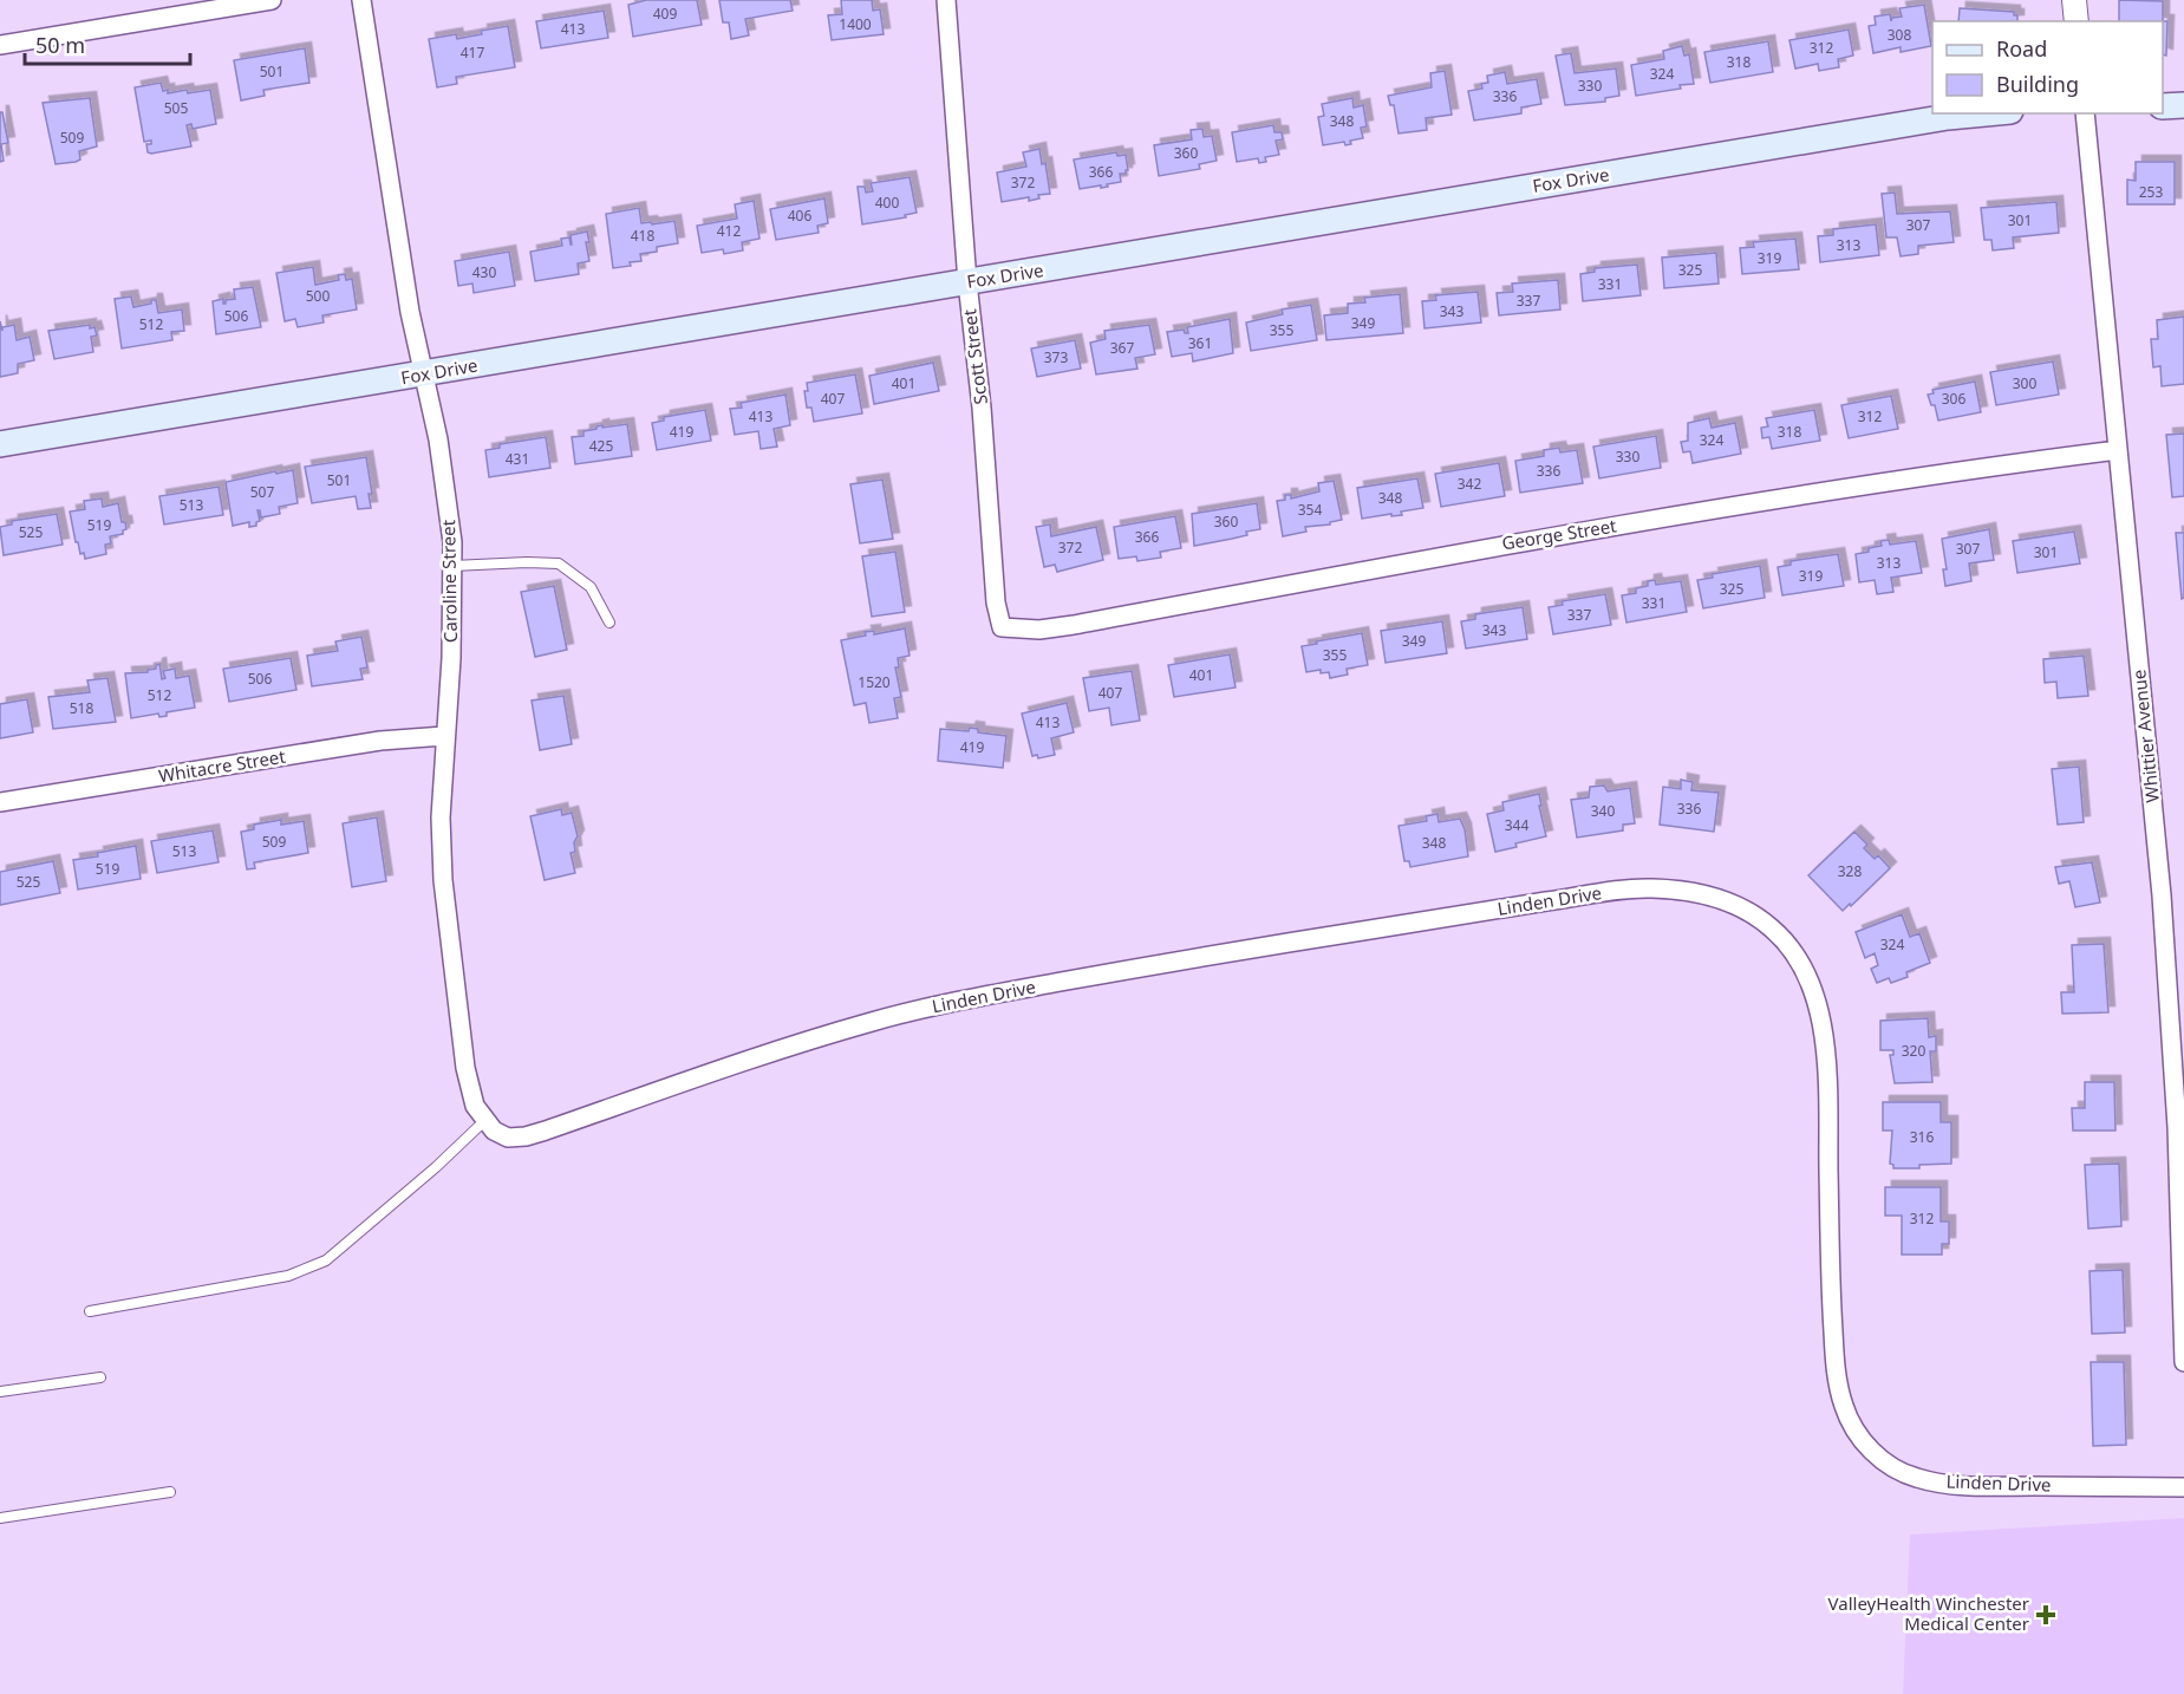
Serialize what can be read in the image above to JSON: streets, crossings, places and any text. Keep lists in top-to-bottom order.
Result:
{
  "streets": {
    "main road": ["Fox Drive"],
    "street": [
      "Scott Street",
      "George Street",
      "Caroline Street",
      "Whittier Avenue",
      "Whitacre Street",
      "Linden Drive"
    ]
  },
  "crossings": [
    ["Fox Drive", "Scott Street"],
    ["Fox Drive", "Caroline Street"],
    ["Scott Street", "George Street"],
    ["George Street", "Whittier Avenue"],
    ["Caroline Street", "Whitacre Street"],
    ["Caroline Street", "Linden Drive"]
  ],
  "places": {
    "health": ["ValleyHealth Winchester Medical Center"]
  },
  "house_numbers": [
    "409",
    "1400",
    "413",
    "308",
    "312",
    "417",
    "318",
    "501",
    "324",
    "330",
    "336",
    "505",
    "348",
    "509",
    "360",
    "366",
    "372",
    "253",
    "400",
    "406",
    "301",
    "307",
    "412",
    "418",
    "313",
    "319",
    "325",
    "430",
    "331",
    "500",
    "337",
    "343",
    "506",
    "349",
    "512",
    "355",
    "361",
    "367",
    "373",
    "401",
    "300",
    "407",
    "306",
    "413",
    "312",
    "419",
    "318",
    "324",
    "425",
    "330",
    "431",
    "336",
    "501",
    "342",
    "507",
    "348",
    "513",
    "354",
    "360",
    "519",
    "525",
    "366",
    "372",
    "307",
    "301",
    "313",
    "319",
    "325",
    "331",
    "337",
    "343",
    "349",
    "355",
    "401",
    "506",
    "1520",
    "407",
    "512",
    "518",
    "413",
    "419",
    "336",
    "340",
    "344",
    "509",
    "348",
    "513",
    "519",
    "328",
    "525",
    "324",
    "320",
    "316",
    "312"
  ],
  "legend": ["Road", "Building"],
  "scale_bar": "50 m"
}
